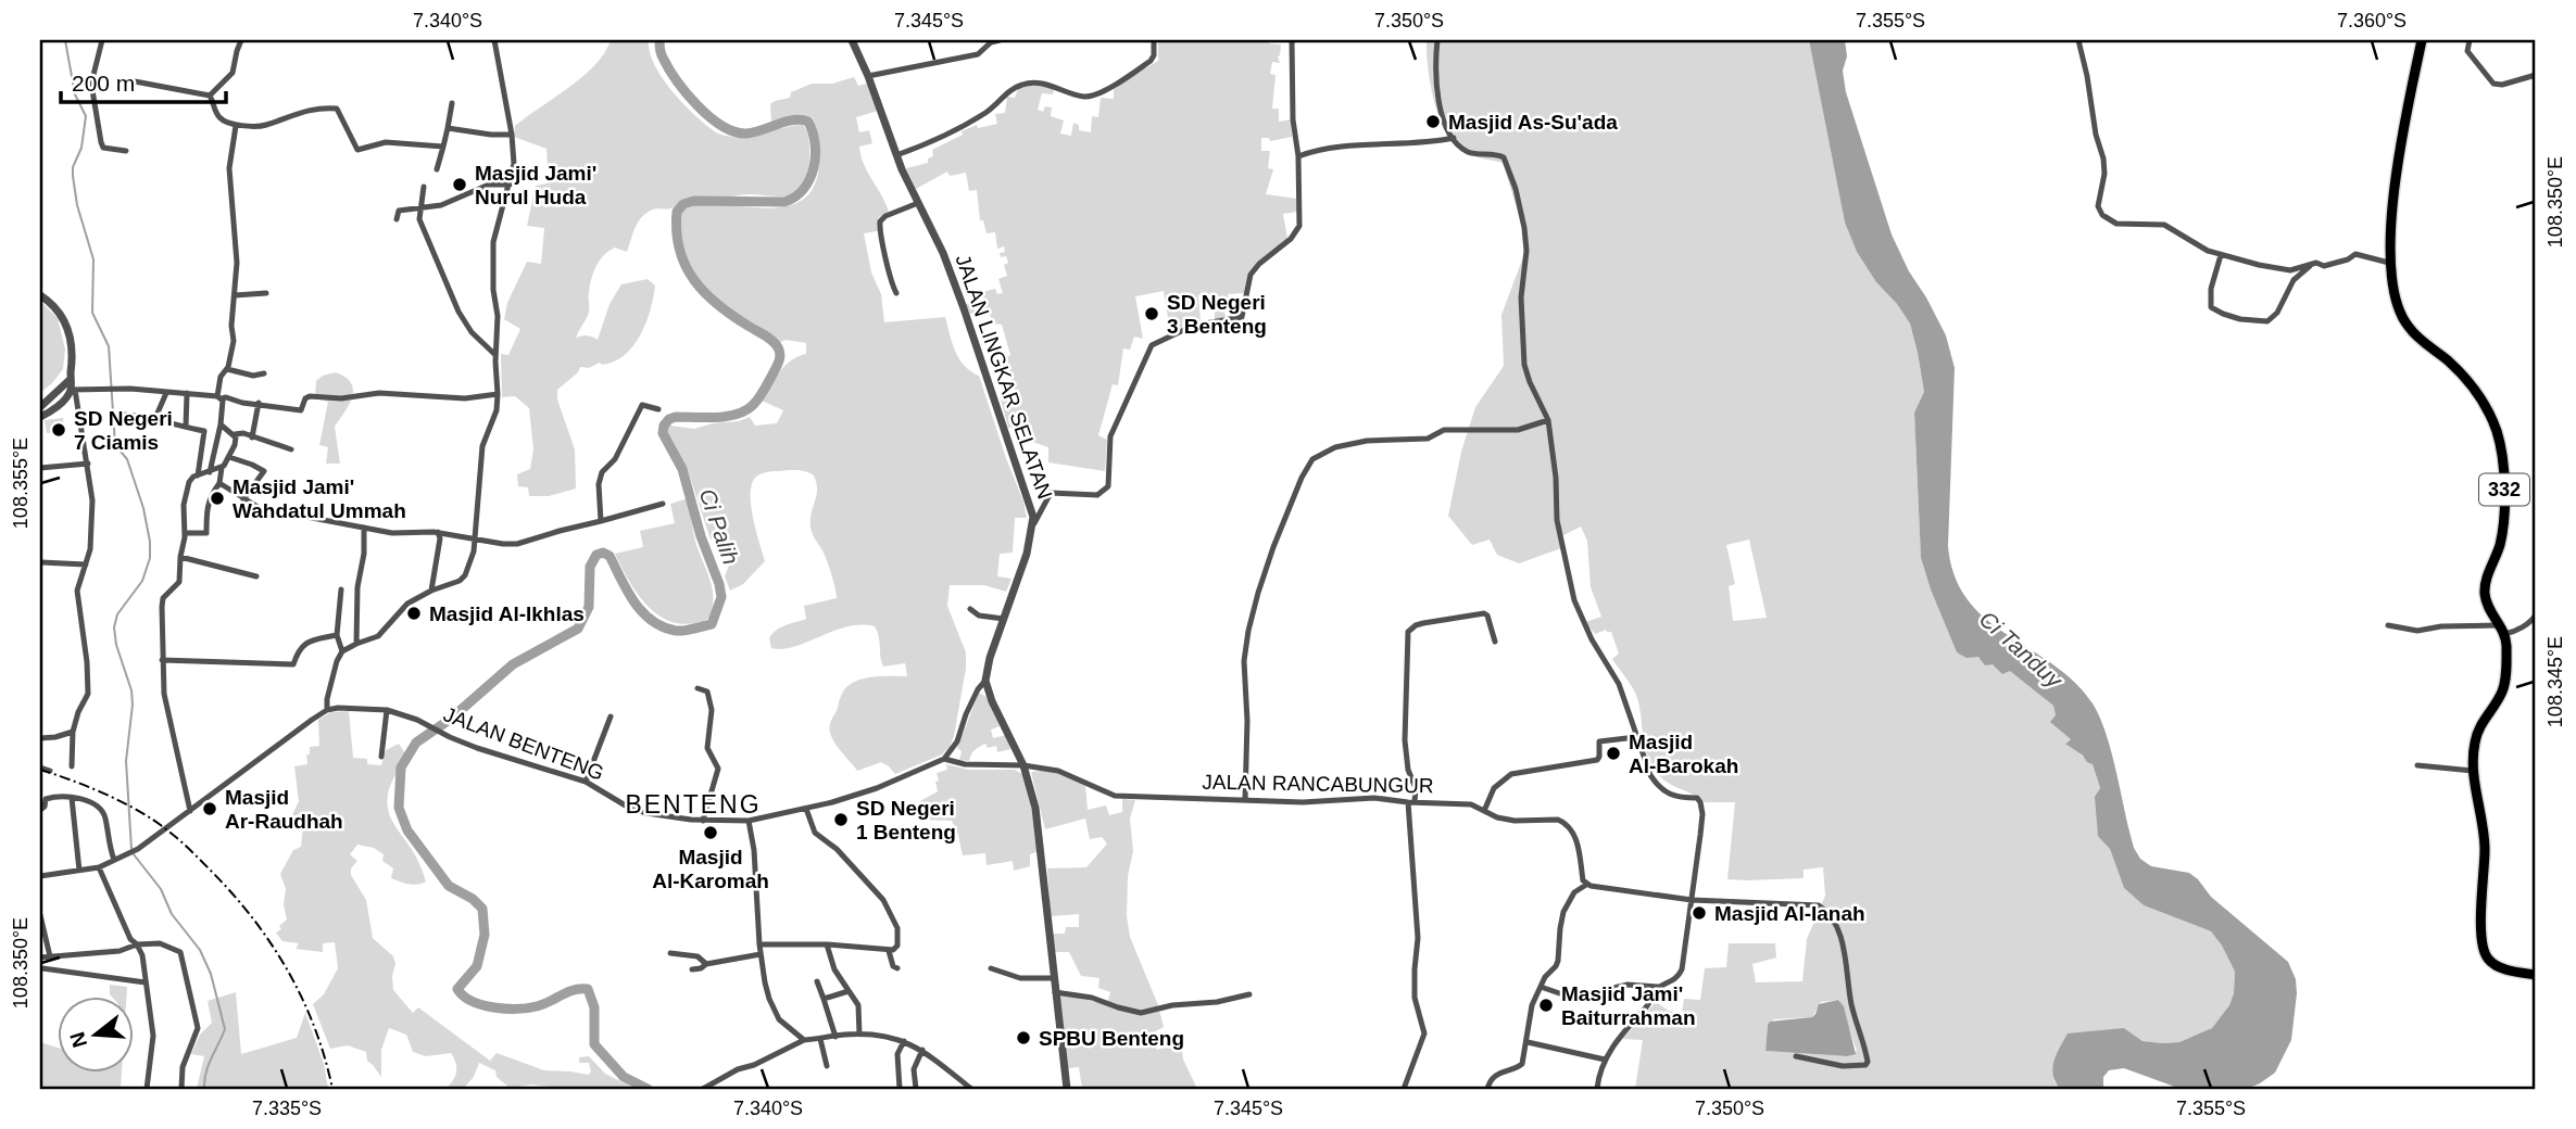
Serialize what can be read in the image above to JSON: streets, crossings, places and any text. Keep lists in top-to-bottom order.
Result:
{
  "streets": {
    "main road": ["332"],
    "street": ["JALAN LINGKAR SELATAN", "JALAN BENTENG", "JALAN RANCABUNGUR"]
  },
  "crossings": [
    ["JALAN BENTENG", "JALAN RANCABUNGUR"]
  ],
  "districts": ["BENTENG"],
  "water": ["Ci Palih", "Ci Tanduy"],
  "places": [
    "Masjid As-Su'ada",
    "Masjid Jami' Nurul Huda",
    "SD Negeri 3 Benteng",
    "SD Negeri 7 Ciamis",
    "Masjid Jami' Wahdatul Ummah",
    "Masjid Al-Ikhlas",
    "Masjid Al-Barokah",
    "Masjid Ar-Raudhah",
    "SD Negeri 1 Benteng",
    "Masjid Al-Karomah",
    "Masjid Al-Ianah",
    "Masjid Jami' Baiturrahman",
    "SPBU Benteng"
  ],
  "scale_bar": "200 m",
  "north": "left",
  "coordinates": [
    "7.340°S",
    "7.345°S",
    "7.350°S",
    "7.355°S",
    "7.360°S",
    "108.350°E",
    "108.355°E",
    "108.345°E",
    "7.335°S"
  ]
}
